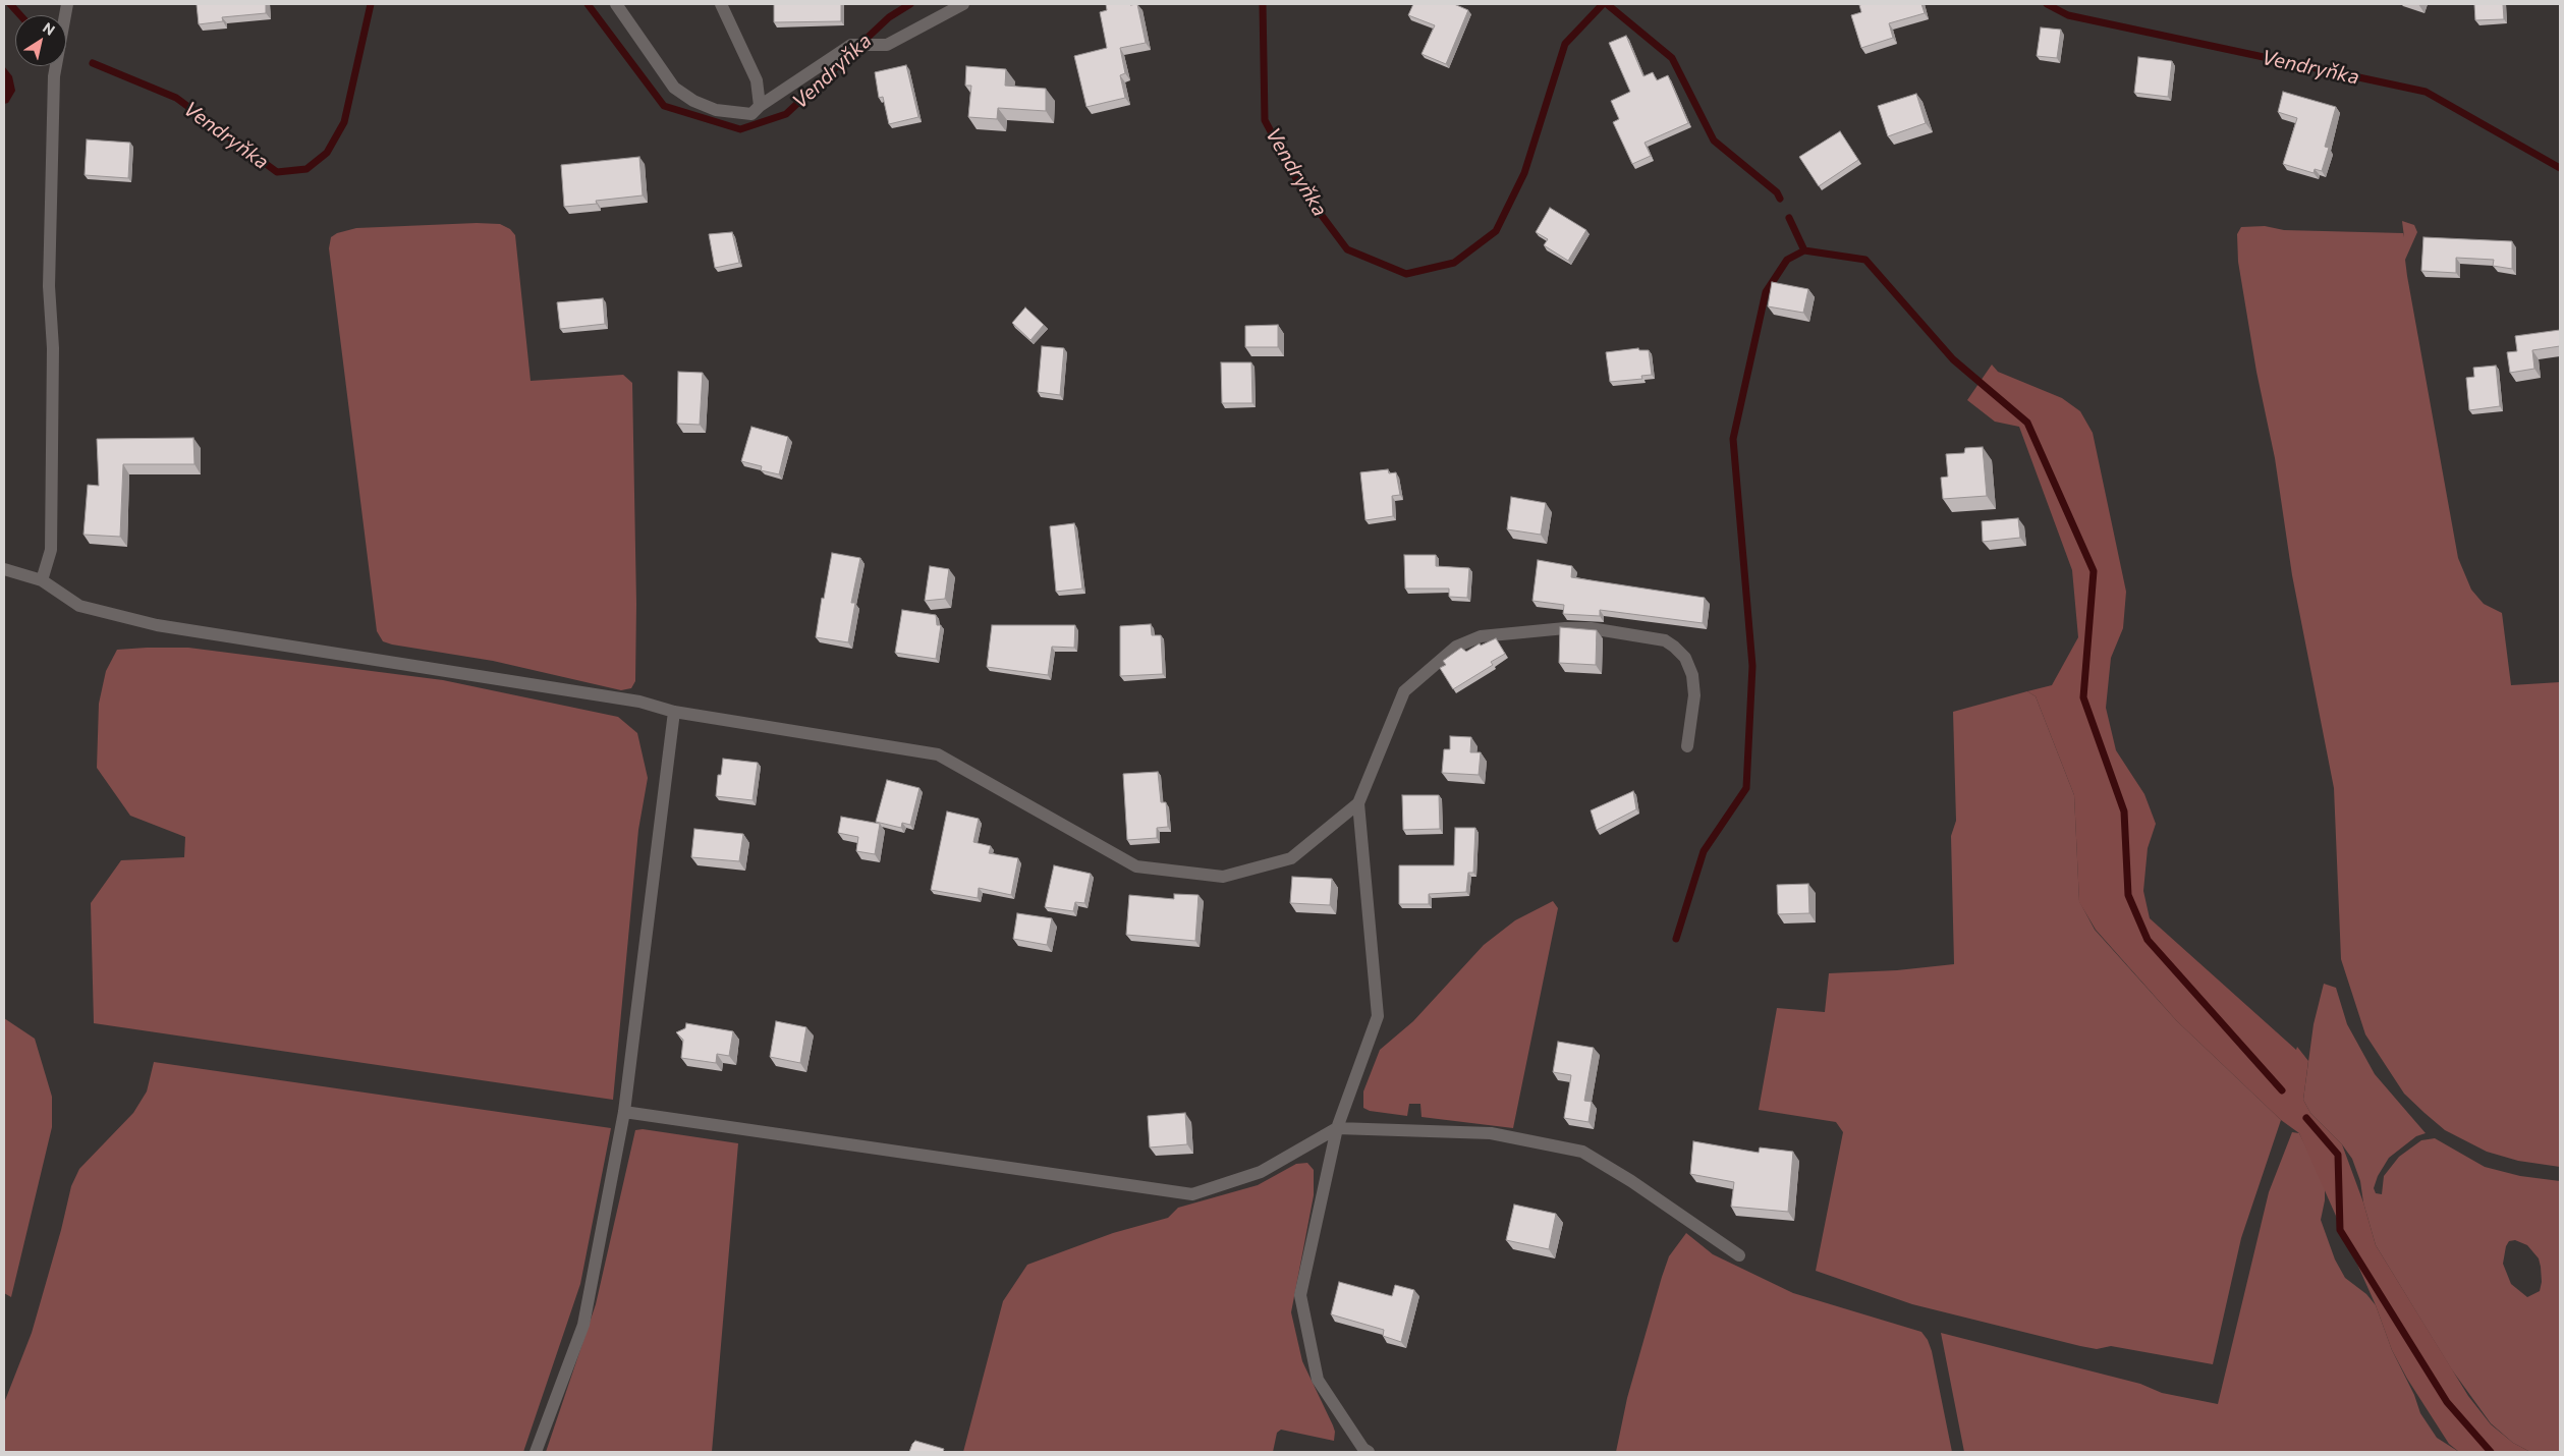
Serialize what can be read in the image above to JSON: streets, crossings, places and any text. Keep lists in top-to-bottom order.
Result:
{
  "water": ["Vendryňka"],
  "north": "top right"
}
